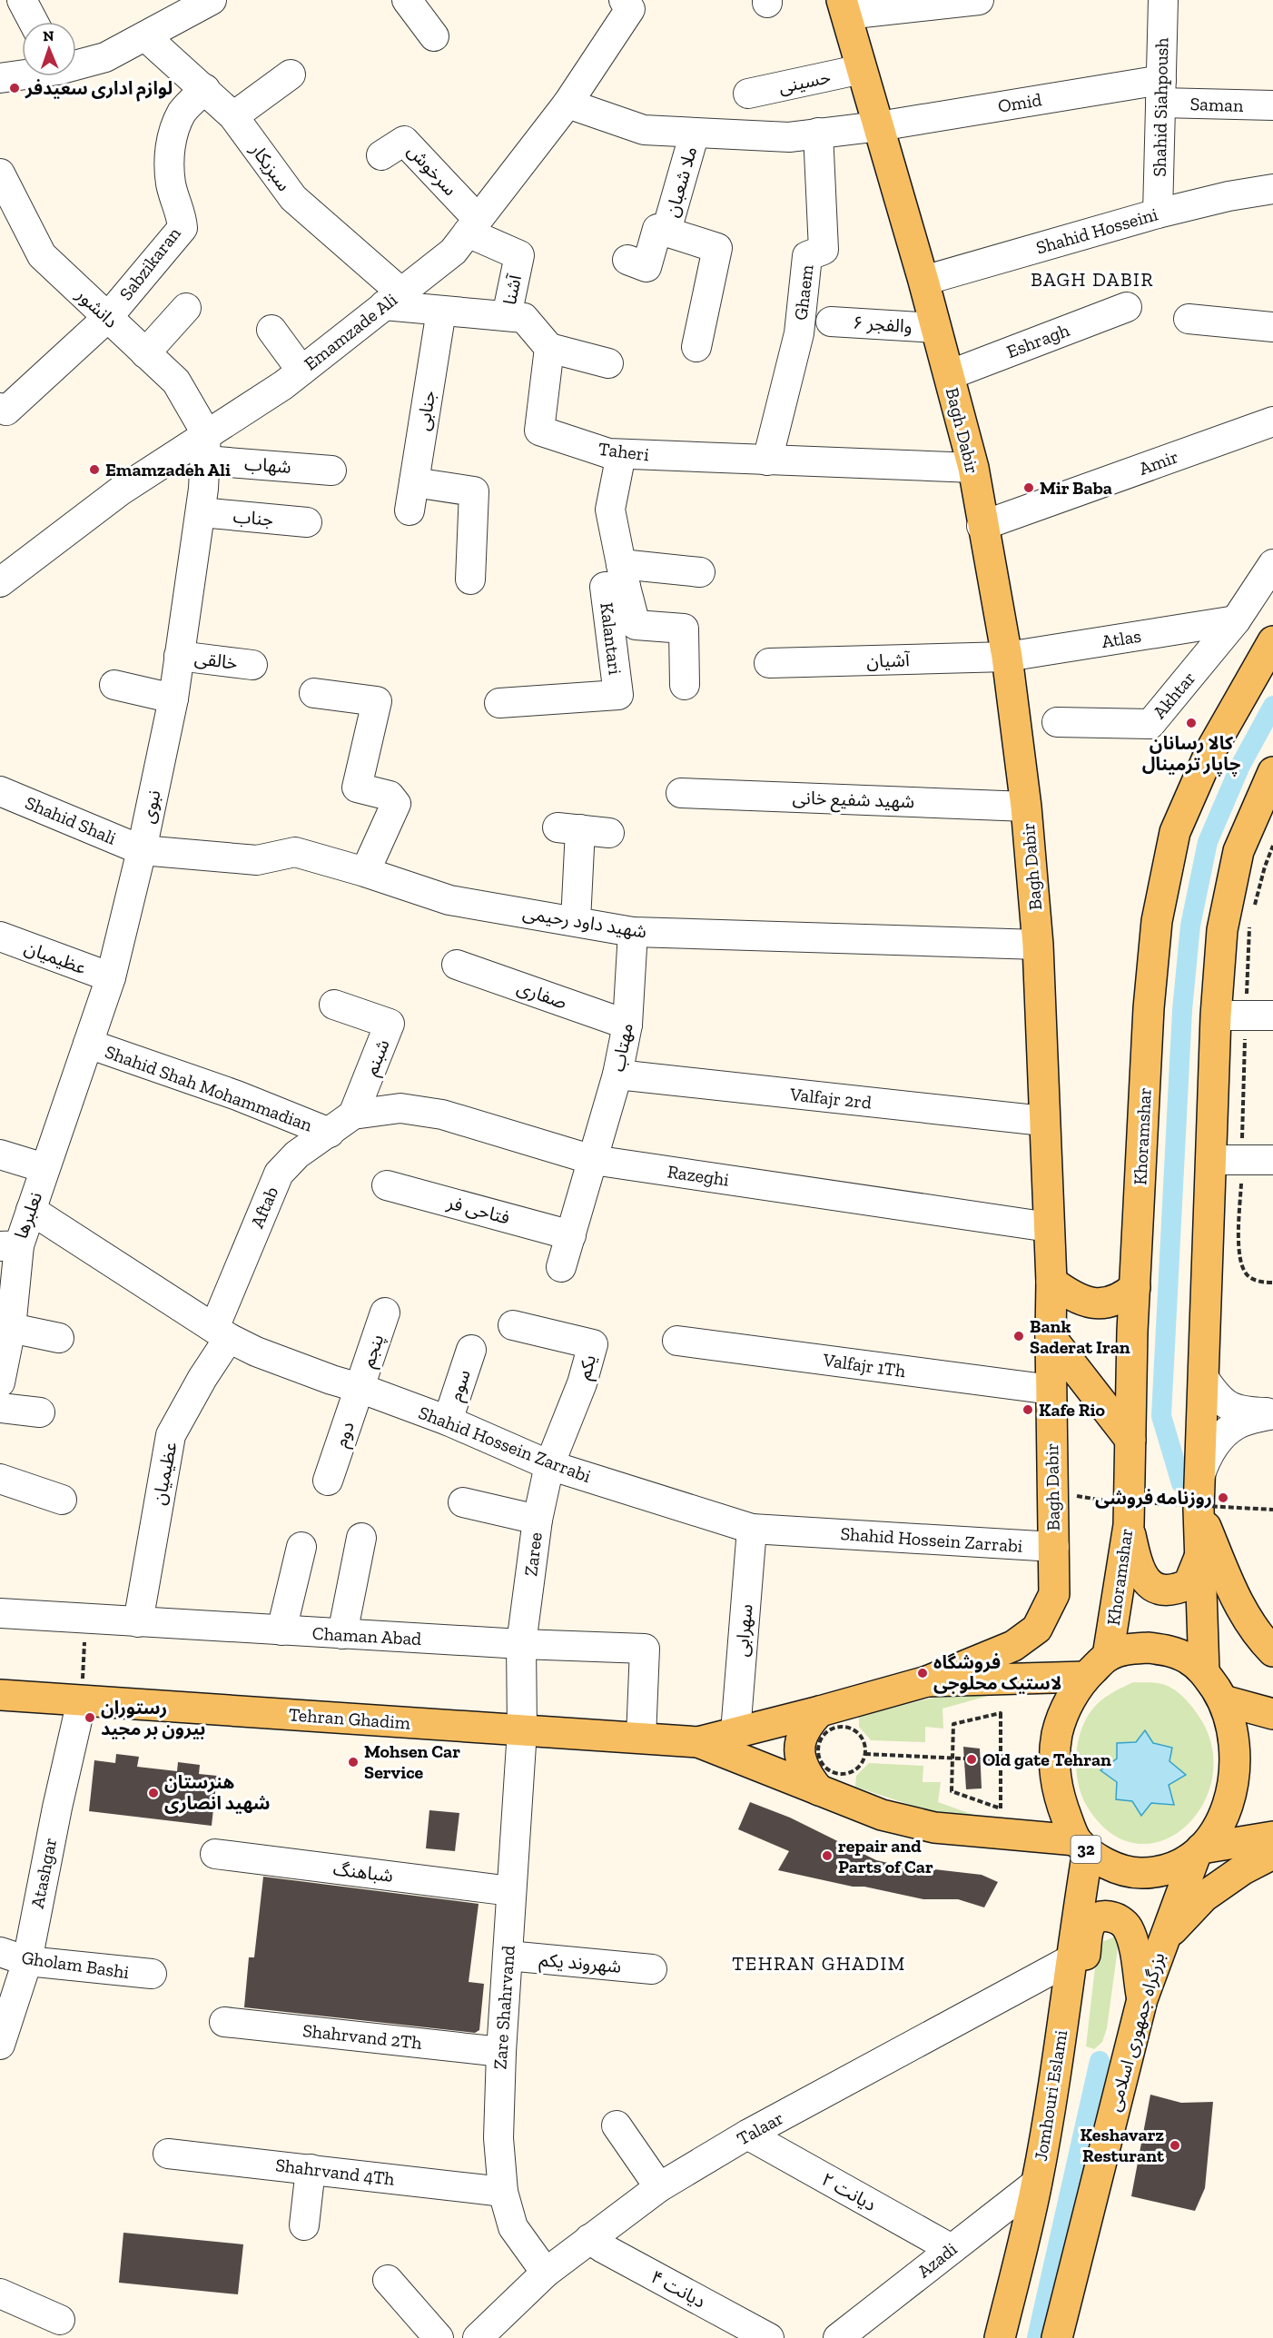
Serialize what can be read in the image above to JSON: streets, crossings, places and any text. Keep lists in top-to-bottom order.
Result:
{
  "streets": {
    "main road": [
      "Bagh Dabir",
      "Khoramshar",
      "Tehran Ghadim",
      "32",
      "بزرگراه جمهوری اسلامی",
      "Jomhouri Eslami"
    ],
    "street": [
      "حسینی",
      "Omid",
      "Saman",
      "Shahid Siahpoush",
      "سبزیکار",
      "سرخوش",
      "ملا شعبان",
      "Shahid Hosseini",
      "Sabzikaran",
      "آشنا",
      "Ghaem",
      "دانشور",
      "والفجر ۶",
      "Emamzade Ali",
      "Eshragh",
      "جنابی",
      "Taheri",
      "Amir",
      "شهاب",
      "جناب",
      "Kalantari",
      "Atlas",
      "خالقی",
      "آشیان",
      "Akhtar",
      "شهید شفیع خانی",
      "نبوی",
      "Shahid Shali",
      "شهید داود رحیمی",
      "عظیمیان",
      "صفاری",
      "مهتاب",
      "شبنم",
      "Shahid Shah Mohammadian",
      "Valfajr 2rd",
      "Razeghi",
      "Aftab",
      "فتاحی فر",
      "نعلبرها",
      "پنجم",
      "Valfajr 1Th",
      "یکم",
      "سوم",
      "دوم",
      "Shahid Hossein Zarrabi",
      "Zaree",
      "سهرابی",
      "Chaman Abad",
      "شباهنگ",
      "Atashgar",
      "شهروند یکم",
      "Gholam Bashi",
      "Zare Shahrvand",
      "Shahrvand 2Th",
      "Talaar",
      "Shahrvand 4Th",
      "دیانت ۲",
      "Azadi",
      "دیانت ۴"
    ]
  },
  "crossings": [
    ["حسینی", "Bagh Dabir"],
    ["Omid", "Saman"],
    ["Omid", "Shahid Siahpoush"],
    ["Omid", "ملا شعبان"],
    ["Omid", "Ghaem"],
    ["Omid", "Emamzade Ali"],
    ["Omid", "Bagh Dabir"],
    ["Saman", "Shahid Siahpoush"],
    ["Shahid Siahpoush", "Shahid Hosseini"],
    ["سبزیکار", "Sabzikaran"],
    ["سبزیکار", "Emamzade Ali"],
    ["سرخوش", "آشنا"],
    ["سرخوش", "Emamzade Ali"],
    ["Shahid Hosseini", "Bagh Dabir"],
    ["Sabzikaran", "دانشور"],
    ["آشنا", "Emamzade Ali"],
    ["Ghaem", "Taheri"],
    ["دانشور", "Emamzade Ali"],
    ["دانشور", "شهاب"],
    ["دانشور", "نبوی"],
    ["والفجر ۶", "Bagh Dabir"],
    ["Emamzade Ali", "شهاب"],
    ["Emamzade Ali", "نبوی"],
    ["Eshragh", "Bagh Dabir"],
    ["Bagh Dabir", "Taheri"],
    ["Bagh Dabir", "Amir"],
    ["Bagh Dabir", "Atlas"],
    ["Bagh Dabir", "آشیان"],
    ["Bagh Dabir", "شهید شفیع خانی"],
    ["Bagh Dabir", "شهید داود رحیمی"],
    ["Bagh Dabir", "Valfajr 2rd"],
    ["Bagh Dabir", "Razeghi"],
    ["Bagh Dabir", "Valfajr 1Th"],
    ["Bagh Dabir", "Shahid Hossein Zarrabi"],
    ["شهاب", "نبوی"],
    ["جناب", "نبوی"],
    ["Atlas", "آشیان"],
    ["Atlas", "Akhtar"],
    ["خالقی", "نبوی"],
    ["نبوی", "Shahid Shali"],
    ["نبوی", "شهید داود رحیمی"],
    ["نبوی", "عظیمیان"],
    ["نبوی", "Shahid Shah Mohammadian"],
    ["نبوی", "نعلبرها"],
    ["Shahid Shali", "شهید داود رحیمی"],
    ["شهید داود رحیمی", "مهتاب"],
    ["عظیمیان", "Aftab"],
    ["عظیمیان", "Shahid Hossein Zarrabi"],
    ["عظیمیان", "Chaman Abad"],
    ["صفاری", "مهتاب"],
    ["مهتاب", "Valfajr 2rd"],
    ["مهتاب", "Razeghi"],
    ["شبنم", "Razeghi"],
    ["شبنم", "Aftab"],
    ["Shahid Shah Mohammadian", "Aftab"],
    ["Khoramshar", "32"],
    ["Razeghi", "Aftab"],
    ["Aftab", "Shahid Hossein Zarrabi"],
    ["نعلبرها", "Shahid Hossein Zarrabi"],
    ["پنجم", "دوم"],
    ["پنجم", "Shahid Hossein Zarrabi"],
    ["یکم", "Shahid Hossein Zarrabi"],
    ["یکم", "Zaree"],
    ["سوم", "Shahid Hossein Zarrabi"],
    ["دوم", "Shahid Hossein Zarrabi"],
    ["Shahid Hossein Zarrabi", "Zaree"],
    ["Shahid Hossein Zarrabi", "سهرابی"],
    ["Zaree", "Chaman Abad"],
    ["Zaree", "Tehran Ghadim"],
    ["Zaree", "Zare Shahrvand"],
    ["Chaman Abad", "Tehran Ghadim"],
    ["Tehran Ghadim", "Atashgar"],
    ["Tehran Ghadim", "Zare Shahrvand"],
    ["32", "بزرگراه جمهوری اسلامی"],
    ["32", "Jomhouri Eslami"],
    ["شباهنگ", "Zare Shahrvand"],
    ["Atashgar", "Gholam Bashi"],
    ["شهروند یکم", "Zare Shahrvand"],
    ["Zare Shahrvand", "Shahrvand 2Th"],
    ["Zare Shahrvand", "Talaar"],
    ["Zare Shahrvand", "Shahrvand 4Th"],
    ["Jomhouri Eslami", "Talaar"],
    ["Jomhouri Eslami", "Azadi"],
    ["Talaar", "دیانت ۲"],
    ["Talaar", "دیانت ۴"],
    ["دیانت ۲", "Azadi"]
  ],
  "districts": ["BAGH DABIR", "TEHRAN GHADIM"],
  "places": [
    "لوازم ادارى سعيدفر",
    "Emamzadeh Ali",
    "Mir Baba",
    "کالا رسانان چاپار ترمینال",
    "Bank Saderat Iran",
    "Kafe Rio",
    "روزنامه فروشی",
    "فروشگاه لاستیک محلوجی",
    "رستوران بیرون بر مجید",
    "Old gate Tehran",
    "Mohsen Car Service",
    "هنرستان شهید انصاری",
    "repair and Parts of Car",
    "Keshavarz Resturant"
  ],
  "north": "top"
}
